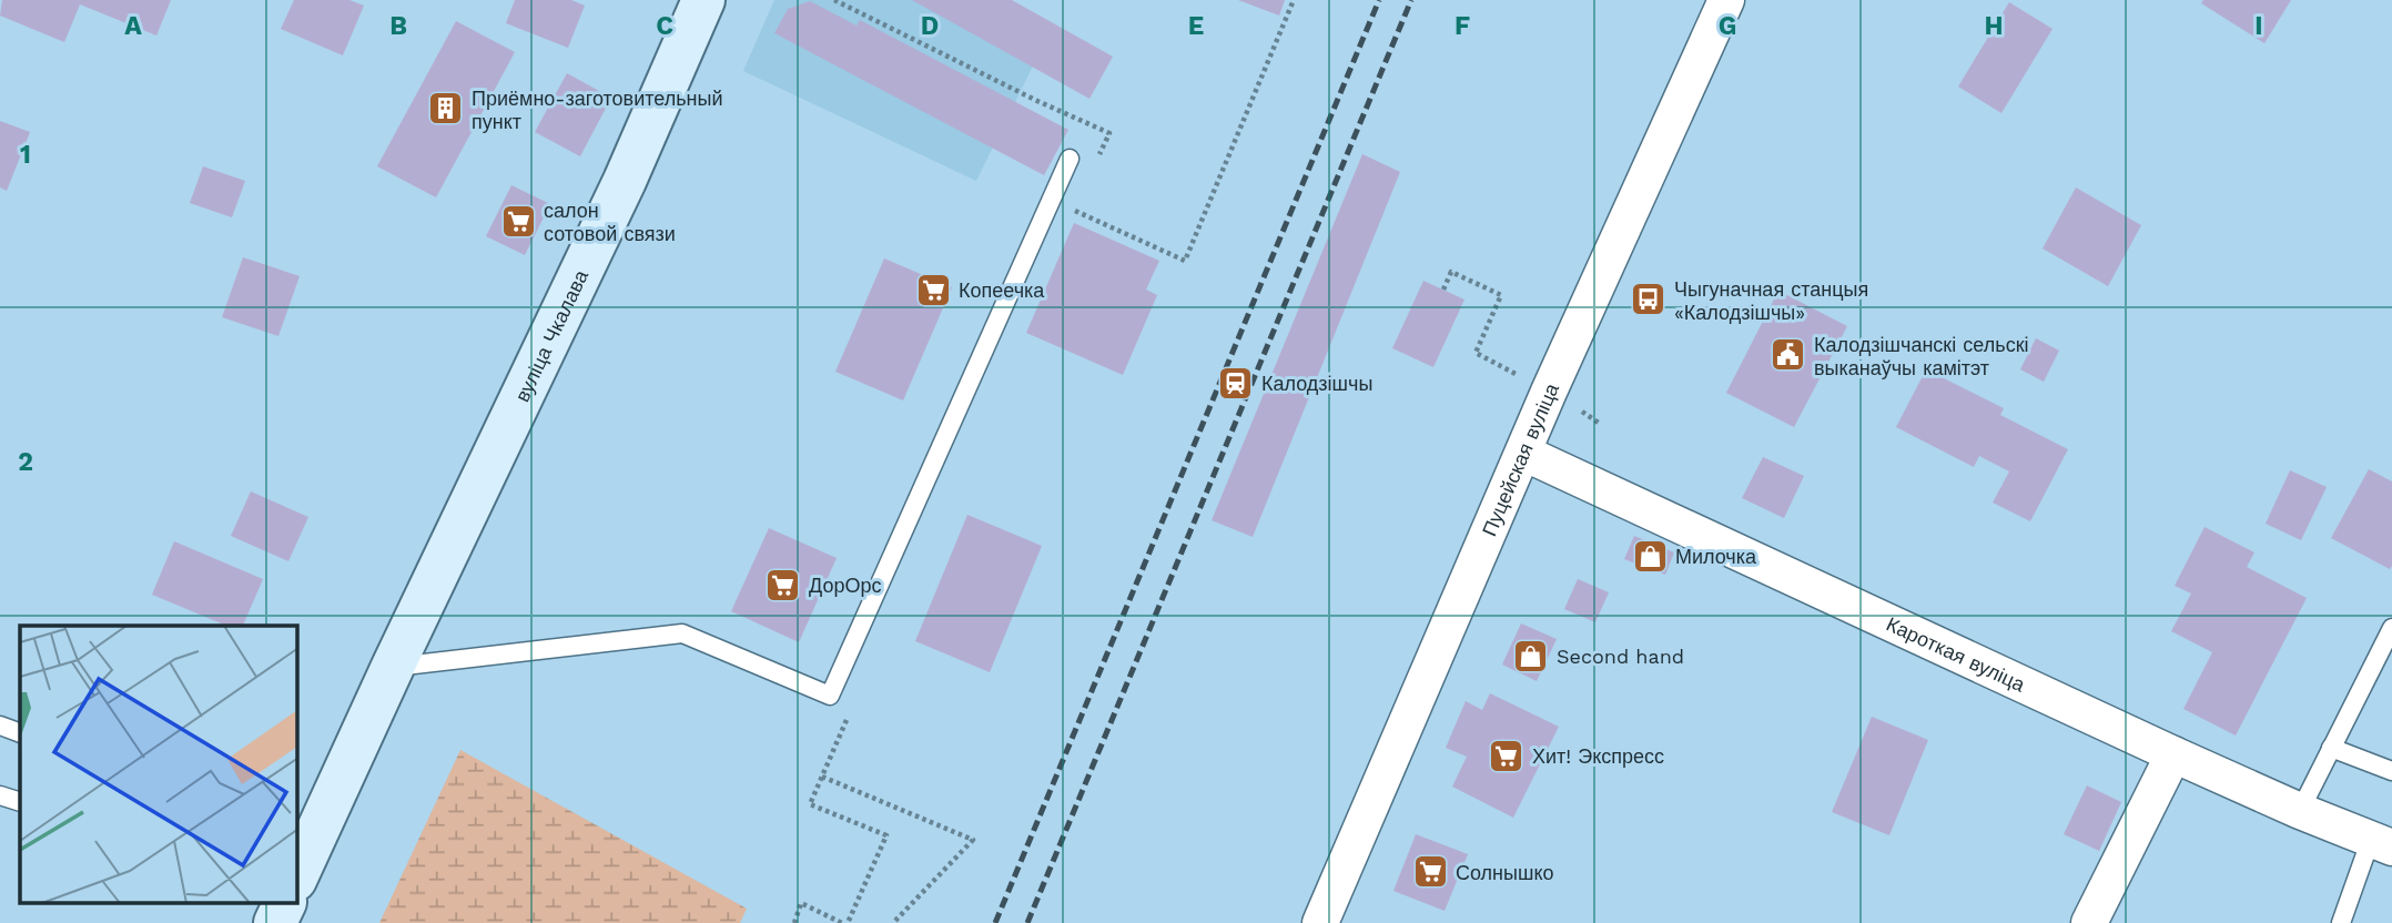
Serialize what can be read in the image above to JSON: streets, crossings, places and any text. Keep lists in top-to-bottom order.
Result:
{
  "streets": {
    "street": ["вуліца Чкалава", "Пуцейская вуліца", "Кароткая вуліца"]
  },
  "crossings": [
    ["Пуцейская вуліца", "Кароткая вуліца"]
  ],
  "places": {
    "building": ["Приёмно-заготовительный пункт"],
    "supermarket": [
      "салон сотовой связи",
      "Копеечка",
      "ДорОрс",
      "Хит! Экспресс",
      "Солнышко"
    ],
    "bus stop": ["Чыгуначная станцыя «Калодзішчы»"],
    "public building": ["Калодзішчанскі сельскі выканаўчы камітэт"],
    "station": ["Калодзішчы"],
    "shop": ["Милочка", "Second hand"]
  },
  "grid": {
    "columns": [
      "A",
      "B",
      "C",
      "D",
      "E",
      "F",
      "G",
      "H",
      "I"
    ],
    "rows": ["1", "2"]
  }
}
